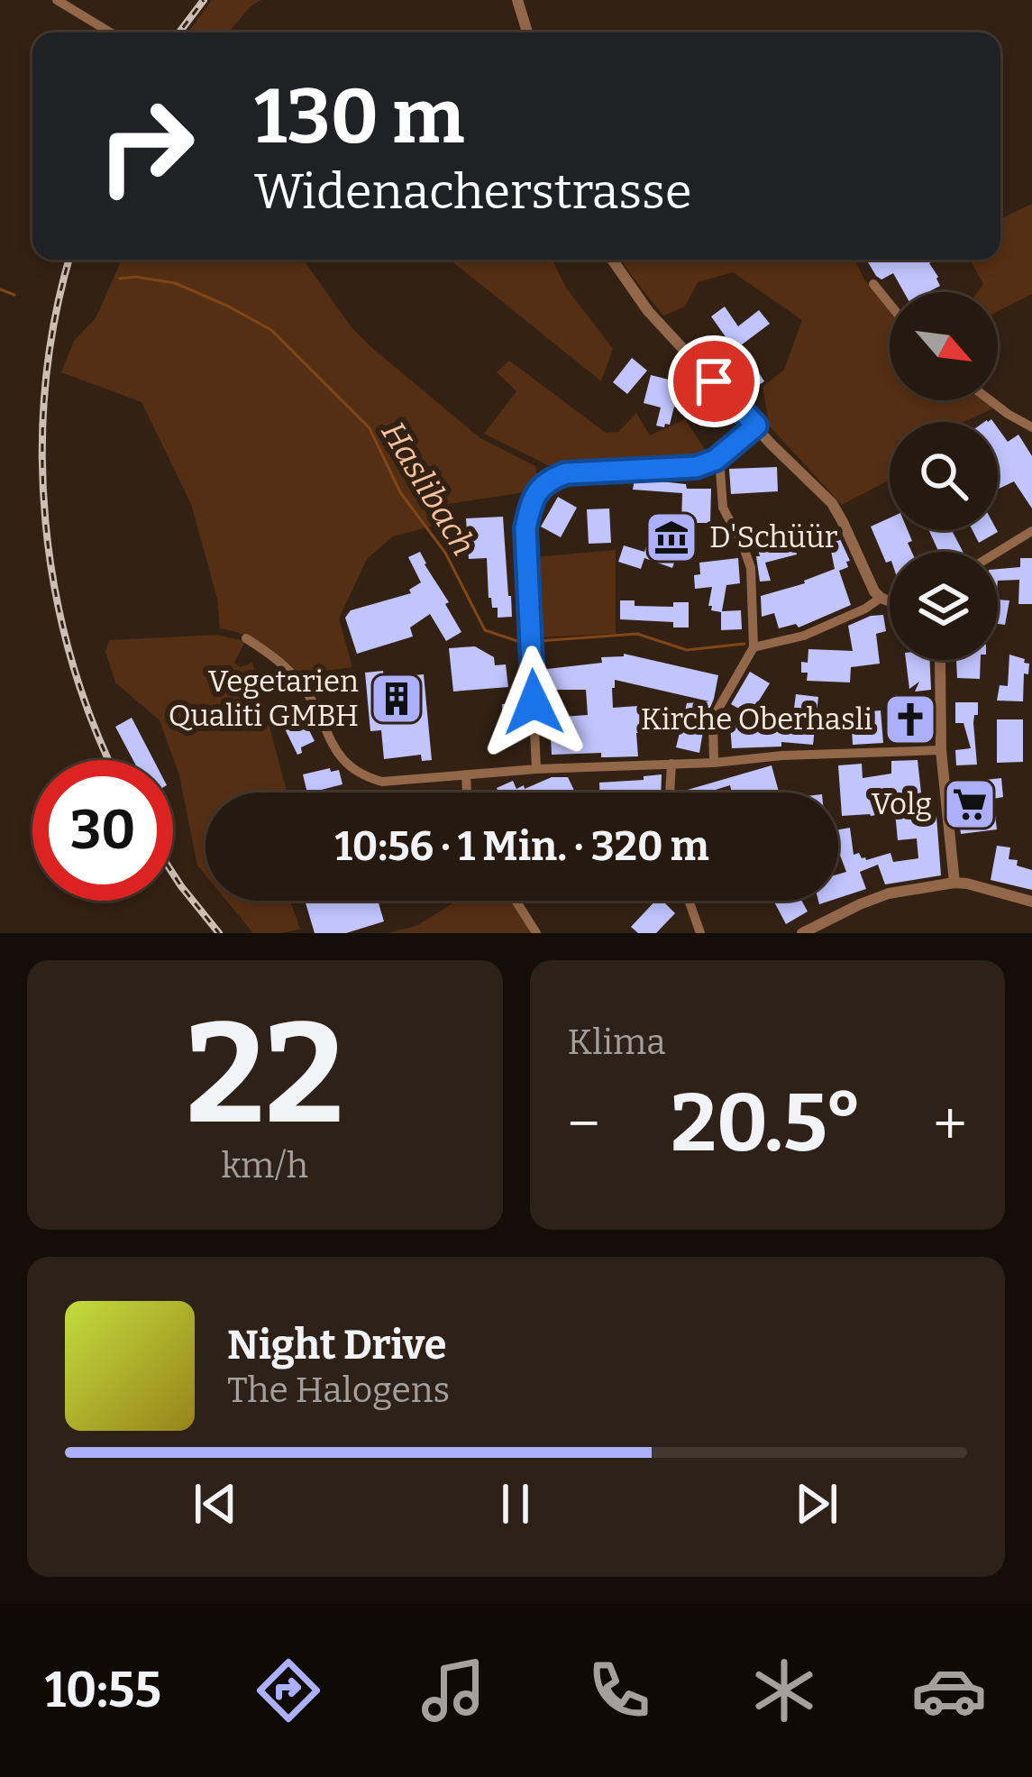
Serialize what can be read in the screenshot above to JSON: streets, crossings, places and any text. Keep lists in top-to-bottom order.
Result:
{
  "water": ["Haslibach"],
  "places": {
    "museum": ["D'Schüür"],
    "building": ["Vegetarien Qualiti GMBH"],
    "church": ["Kirche Oberhasli"],
    "supermarket": ["Volg"]
  },
  "north": "bottom right",
  "page": {
    "turn": ["130 m", "Widenacherstrasse"],
    "limit": "30",
    "trip": "10:56 · 1 Min. · 320 m",
    "tile": [
      ["22", "km/h"],
      "Klima"
    ],
    "heat": ["−", "20.5°", "+"],
    "song": ["Night Drive", "The Halogens"],
    "tabs": "10:55"
  }
}
